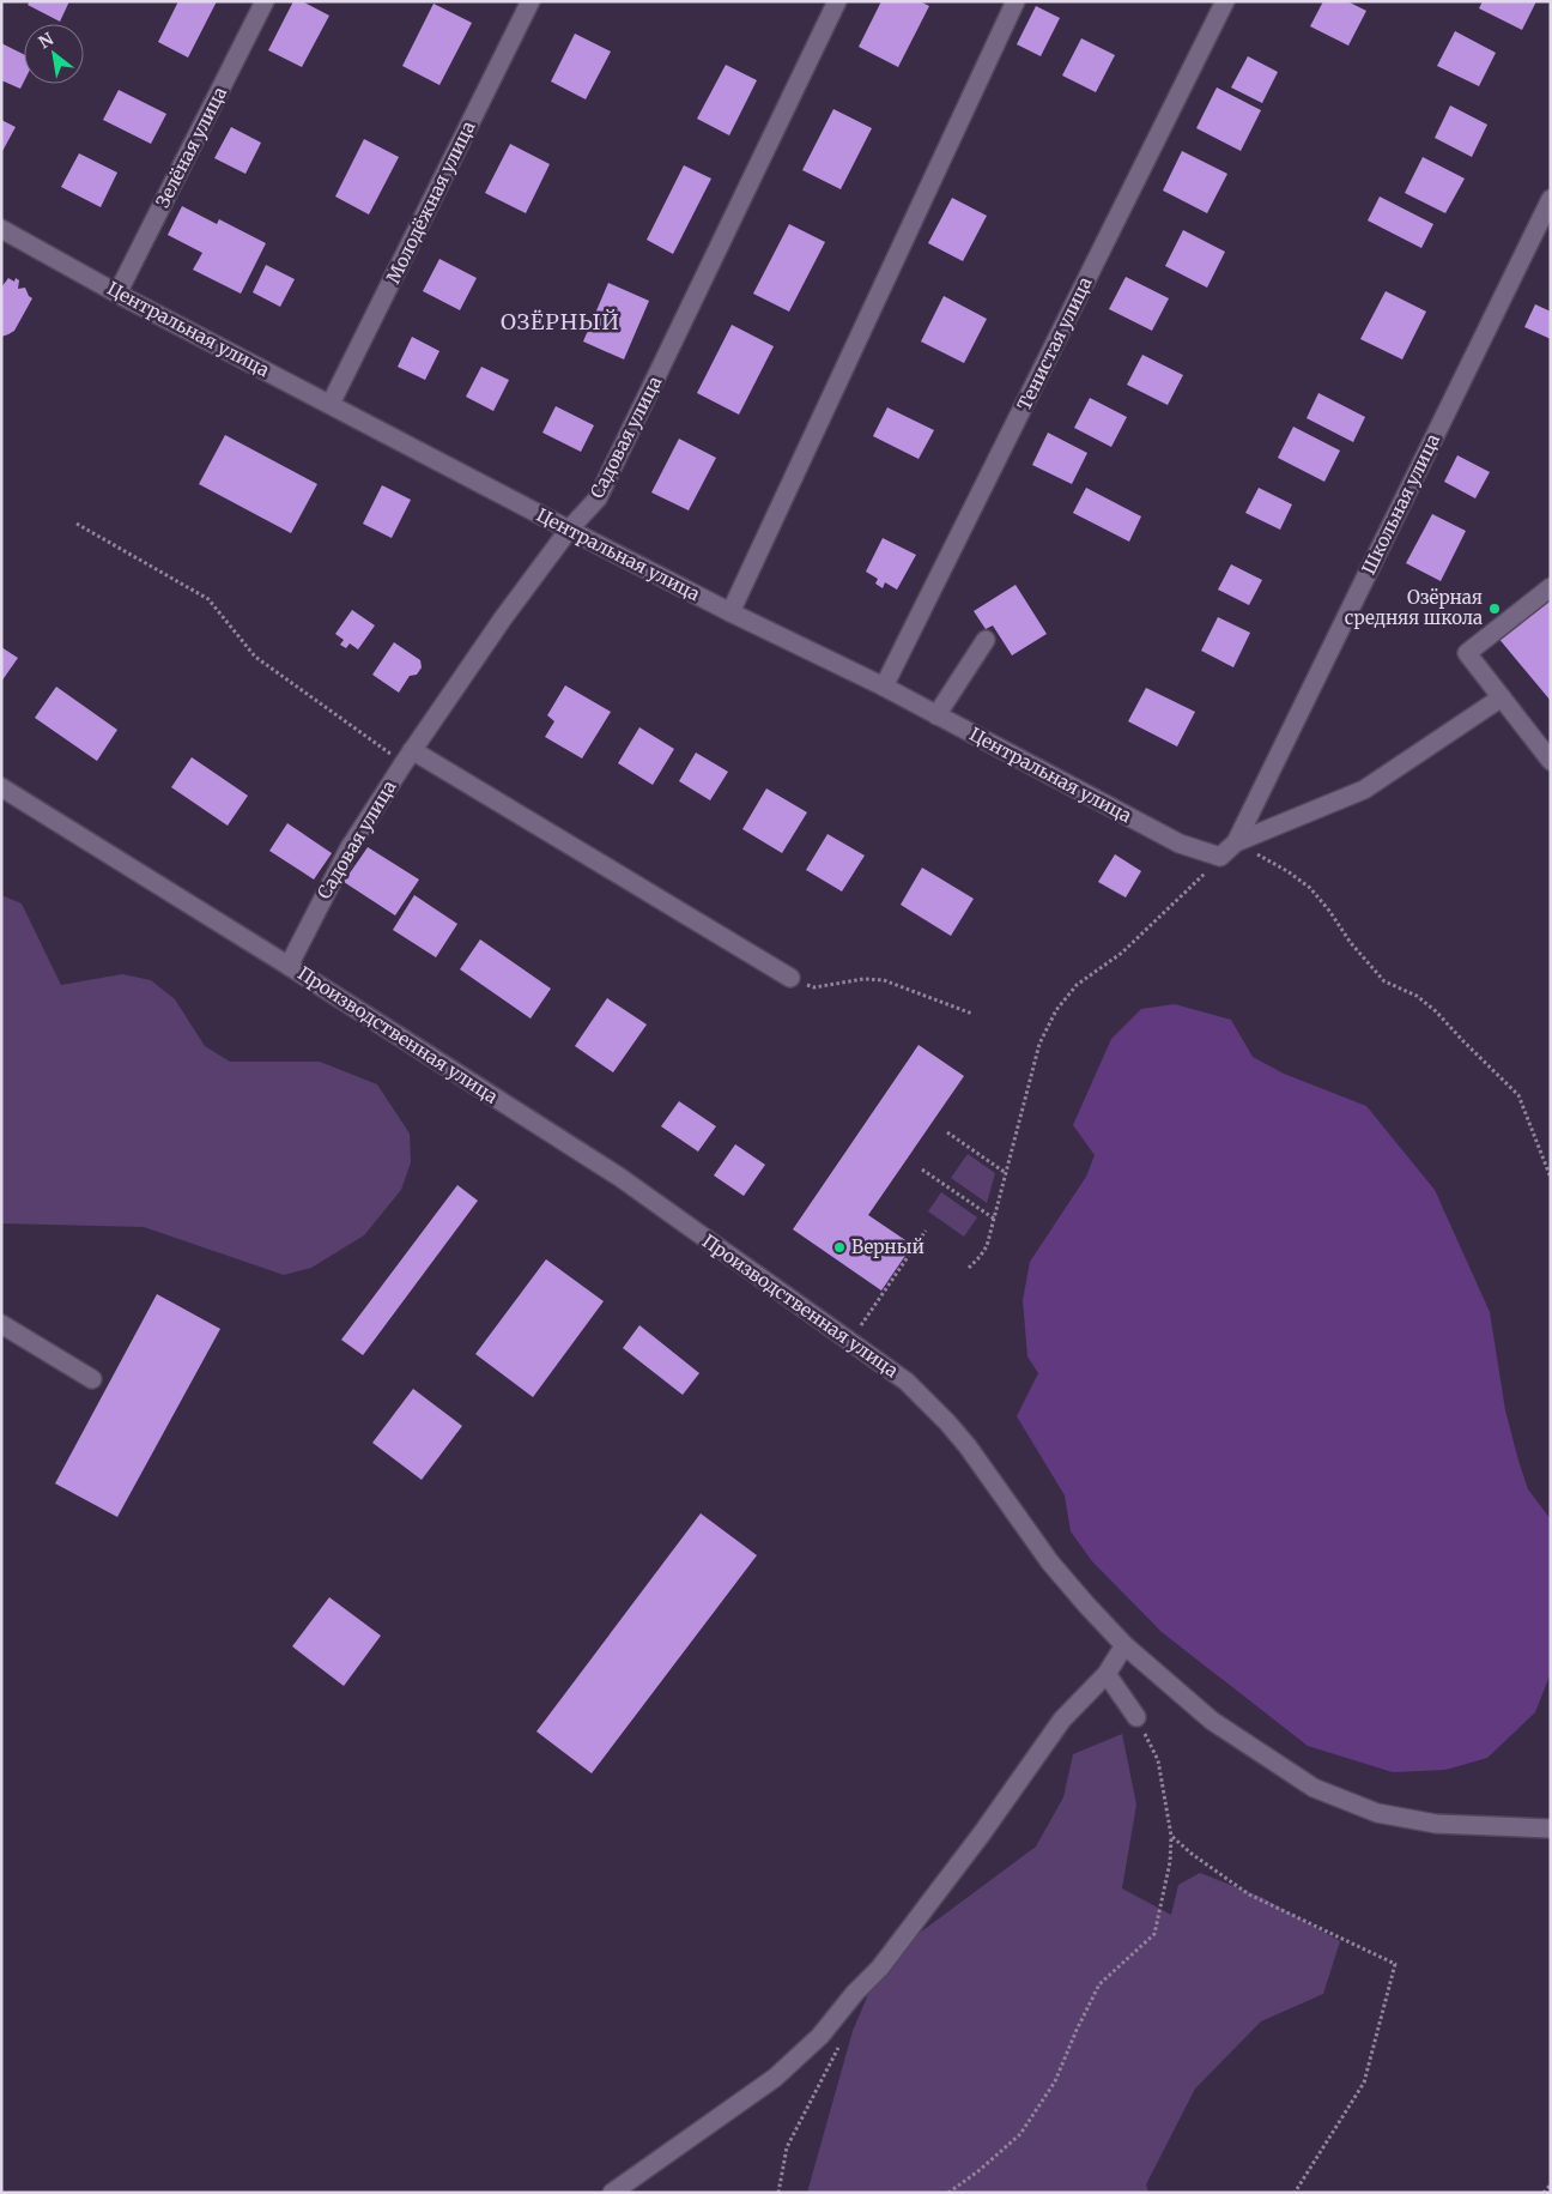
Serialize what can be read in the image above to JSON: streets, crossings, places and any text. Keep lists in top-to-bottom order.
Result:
{
  "streets": {
    "street": [
      "Зелёная улица",
      "Молодёжная улица",
      "Центральная улица",
      "Тенистая улица",
      "Садовая улица",
      "Школьная улица",
      "Производственная улица"
    ]
  },
  "crossings": [
    ["Зелёная улица", "Центральная улица"],
    ["Молодёжная улица", "Центральная улица"],
    ["Центральная улица", "Тенистая улица"],
    ["Центральная улица", "Садовая улица"],
    ["Центральная улица", "Школьная улица"],
    ["Садовая улица", "Производственная улица"]
  ],
  "districts": ["ОЗЁРНЫЙ"],
  "places": ["Озёрная средняя школа", "Верный"],
  "north": "top left"
}
